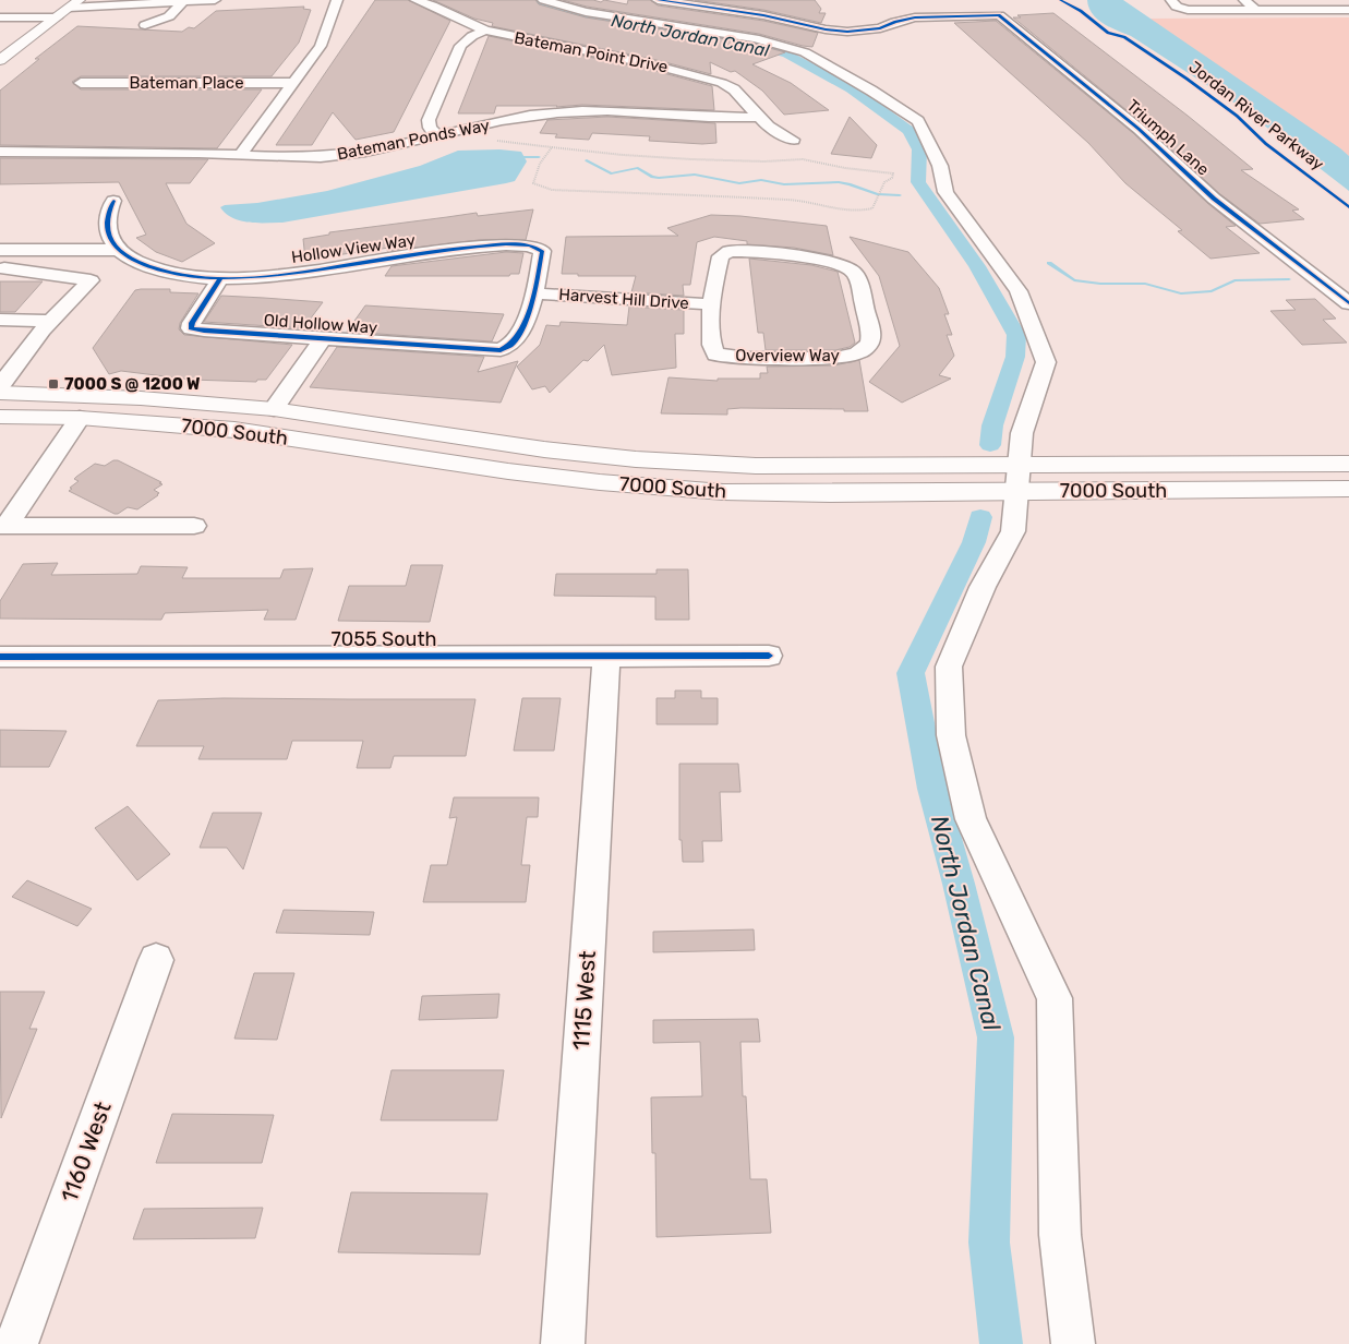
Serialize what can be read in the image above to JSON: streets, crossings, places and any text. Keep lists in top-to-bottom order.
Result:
{
  "streets": {
    "main road": ["7000 South"],
    "street": [
      "Bateman Point Drive",
      "Bateman Place",
      "Triumph Lane",
      "Bateman Ponds Way",
      "Hollow View Way",
      "Harvest Hill Drive",
      "Old Hollow Way",
      "Overview Way",
      "7055 South",
      "1115 West",
      "1160 West"
    ],
    "cycle path": ["Jordan River Parkway"]
  },
  "crossings": [
    ["Bateman Point Drive", "Bateman Ponds Way"],
    ["Hollow View Way", "Harvest Hill Drive"],
    ["Hollow View Way", "Old Hollow Way"],
    ["Harvest Hill Drive", "Overview Way"],
    ["7055 South", "1115 West"]
  ],
  "water": ["North Jordan Canal"],
  "places": {
    "transit": ["7000 S @ 1200 W"]
  }
}
